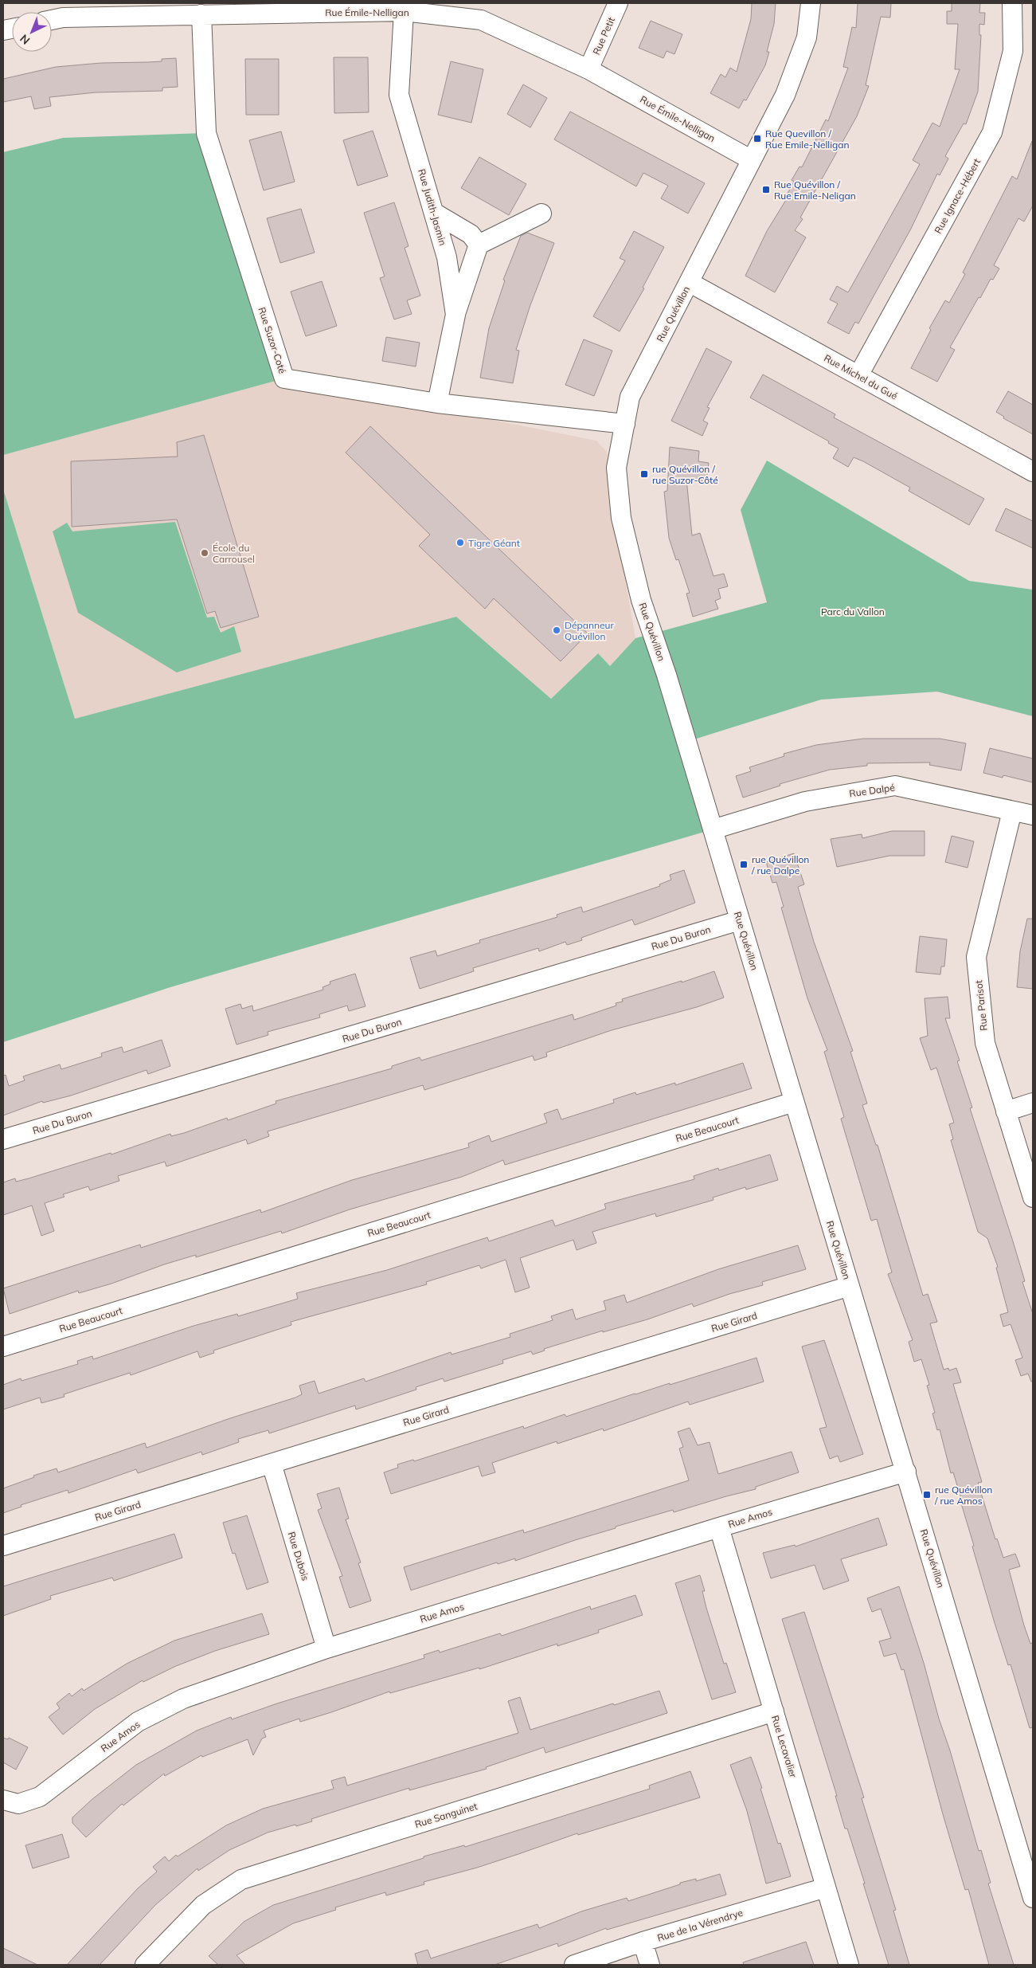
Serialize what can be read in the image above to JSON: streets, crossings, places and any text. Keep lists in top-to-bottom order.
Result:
{
  "streets": {
    "street": [
      "Rue Émile-Nelligan",
      "Rue Petit",
      "Rue Ignace-Hébert",
      "Rue Judith-Jasmin",
      "Rue Quévillon",
      "Rue Suzor-Coté",
      "Rue Michel du Gué",
      "Rue Dalpé",
      "Rue Du Buron",
      "Rue Parisot",
      "Rue Beaucourt",
      "Rue Girard",
      "Rue Amos",
      "Rue Dubois",
      "Rue Lecavalier",
      "Rue Sanguinet",
      "Rue de la Vérendrye"
    ]
  },
  "crossings": [
    ["Rue Émile-Nelligan", "Rue Petit"],
    ["Rue Émile-Nelligan", "Rue Judith-Jasmin"],
    ["Rue Émile-Nelligan", "Rue Quévillon"],
    ["Rue Émile-Nelligan", "Rue Suzor-Coté"],
    ["Rue Ignace-Hébert", "Rue Michel du Gué"],
    ["Rue Judith-Jasmin", "Rue Suzor-Coté"],
    ["Rue Quévillon", "Rue Suzor-Coté"],
    ["Rue Quévillon", "Rue Michel du Gué"],
    ["Rue Quévillon", "Rue Dalpé"],
    ["Rue Quévillon", "Rue Du Buron"],
    ["Rue Quévillon", "Rue Beaucourt"],
    ["Rue Quévillon", "Rue Girard"],
    ["Rue Quévillon", "Rue Amos"],
    ["Rue Dalpé", "Rue Parisot"],
    ["Rue Girard", "Rue Dubois"],
    ["Rue Amos", "Rue Dubois"],
    ["Rue Amos", "Rue Lecavalier"],
    ["Rue Lecavalier", "Rue Sanguinet"],
    ["Rue Lecavalier", "Rue de la Vérendrye"]
  ],
  "parks": ["Parc du Vallon"],
  "places": {
    "transit": [
      "Rue Quevillon / Rue Emile-Nelligan",
      "Rue Quévillon / Rue Emile-Neligan",
      "rue Quévillon / rue Suzor-Côté",
      "rue Quévillon / rue Dalpe",
      "rue Quévillon / rue Amos"
    ],
    "other": ["Tigre Géant", "École du Carrousel", "Dépanneur Quévillon"]
  },
  "north": "bottom left"
}
